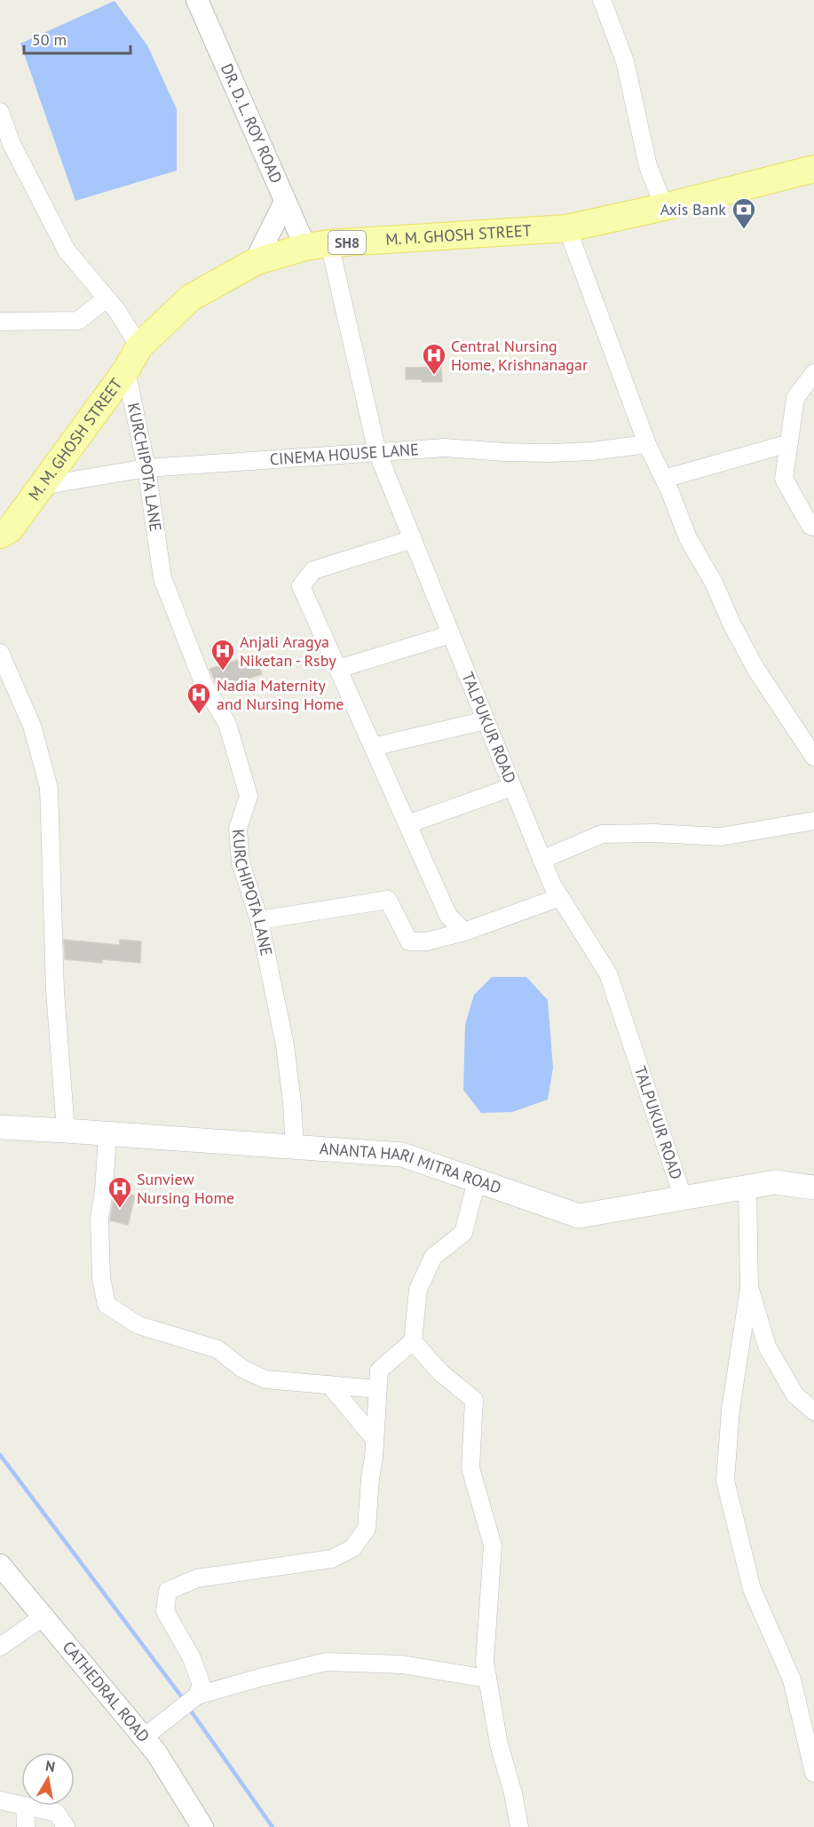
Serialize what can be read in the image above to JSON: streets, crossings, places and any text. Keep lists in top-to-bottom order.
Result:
{
  "streets": {
    "main road": ["M. M. GHOSH STREET", "SH8", "ANANTA HARI MITRA ROAD"],
    "street": [
      "DR. D. L. ROY ROAD",
      "CINEMA HOUSE LANE",
      "KURCHIPOTA LANE",
      "TALPUKUR ROAD",
      "CATHEDRAL ROAD"
    ]
  },
  "crossings": [
    ["DR. D. L. ROY ROAD", "M. M. GHOSH STREET"],
    ["DR. D. L. ROY ROAD", "TALPUKUR ROAD"],
    ["M. M. GHOSH STREET", "CINEMA HOUSE LANE"],
    ["M. M. GHOSH STREET", "KURCHIPOTA LANE"],
    ["M. M. GHOSH STREET", "TALPUKUR ROAD"],
    ["CINEMA HOUSE LANE", "KURCHIPOTA LANE"],
    ["CINEMA HOUSE LANE", "TALPUKUR ROAD"],
    ["KURCHIPOTA LANE", "ANANTA HARI MITRA ROAD"],
    ["TALPUKUR ROAD", "ANANTA HARI MITRA ROAD"]
  ],
  "places": {
    "bank": ["Axis Bank"],
    "hospital": [
      "Central Nursing Home, Krishnanagar",
      "Anjali Aragya Niketan - Rsby",
      "Nadia Maternity and Nursing Home",
      "Sunview Nursing Home"
    ]
  },
  "scale_bar": "50 m",
  "north": "top"
}
